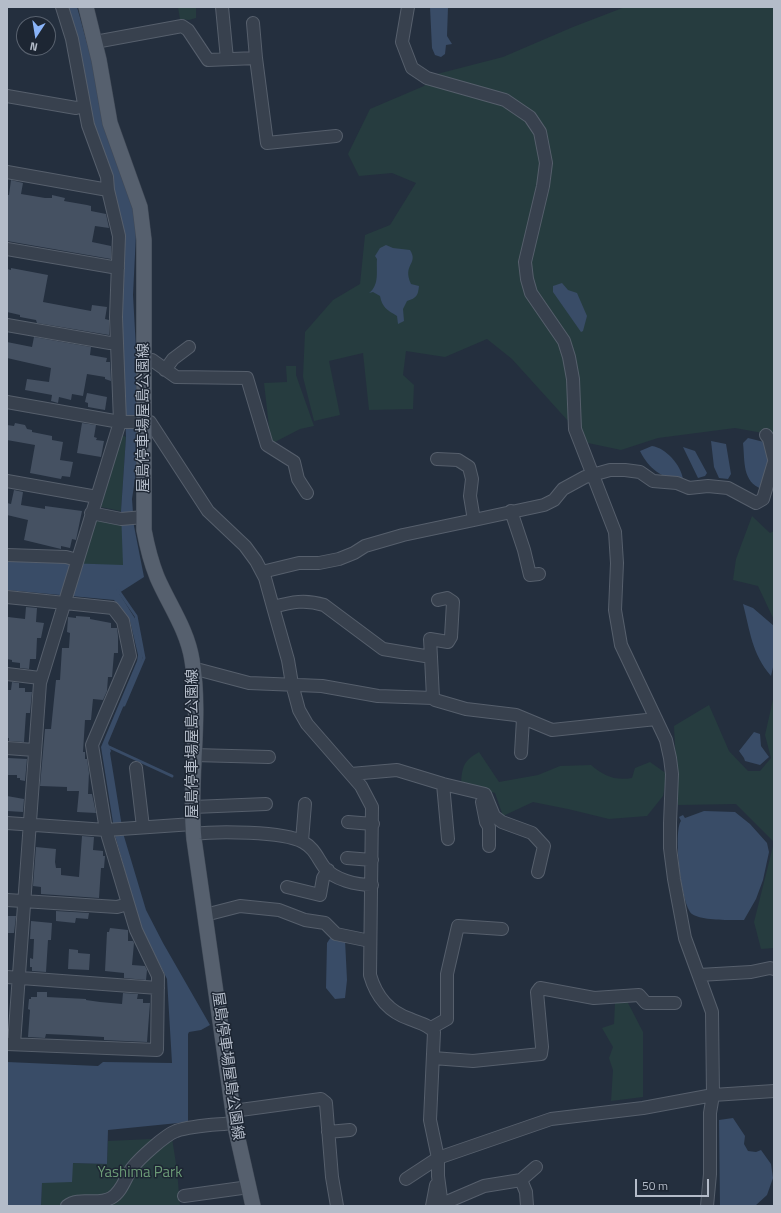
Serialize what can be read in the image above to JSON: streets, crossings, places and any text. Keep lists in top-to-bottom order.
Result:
{
  "streets": {
    "main road": ["屋島停車場屋島公園線"]
  },
  "parks": ["Yashima Park"],
  "scale_bar": "50 m",
  "north": "bottom"
}
